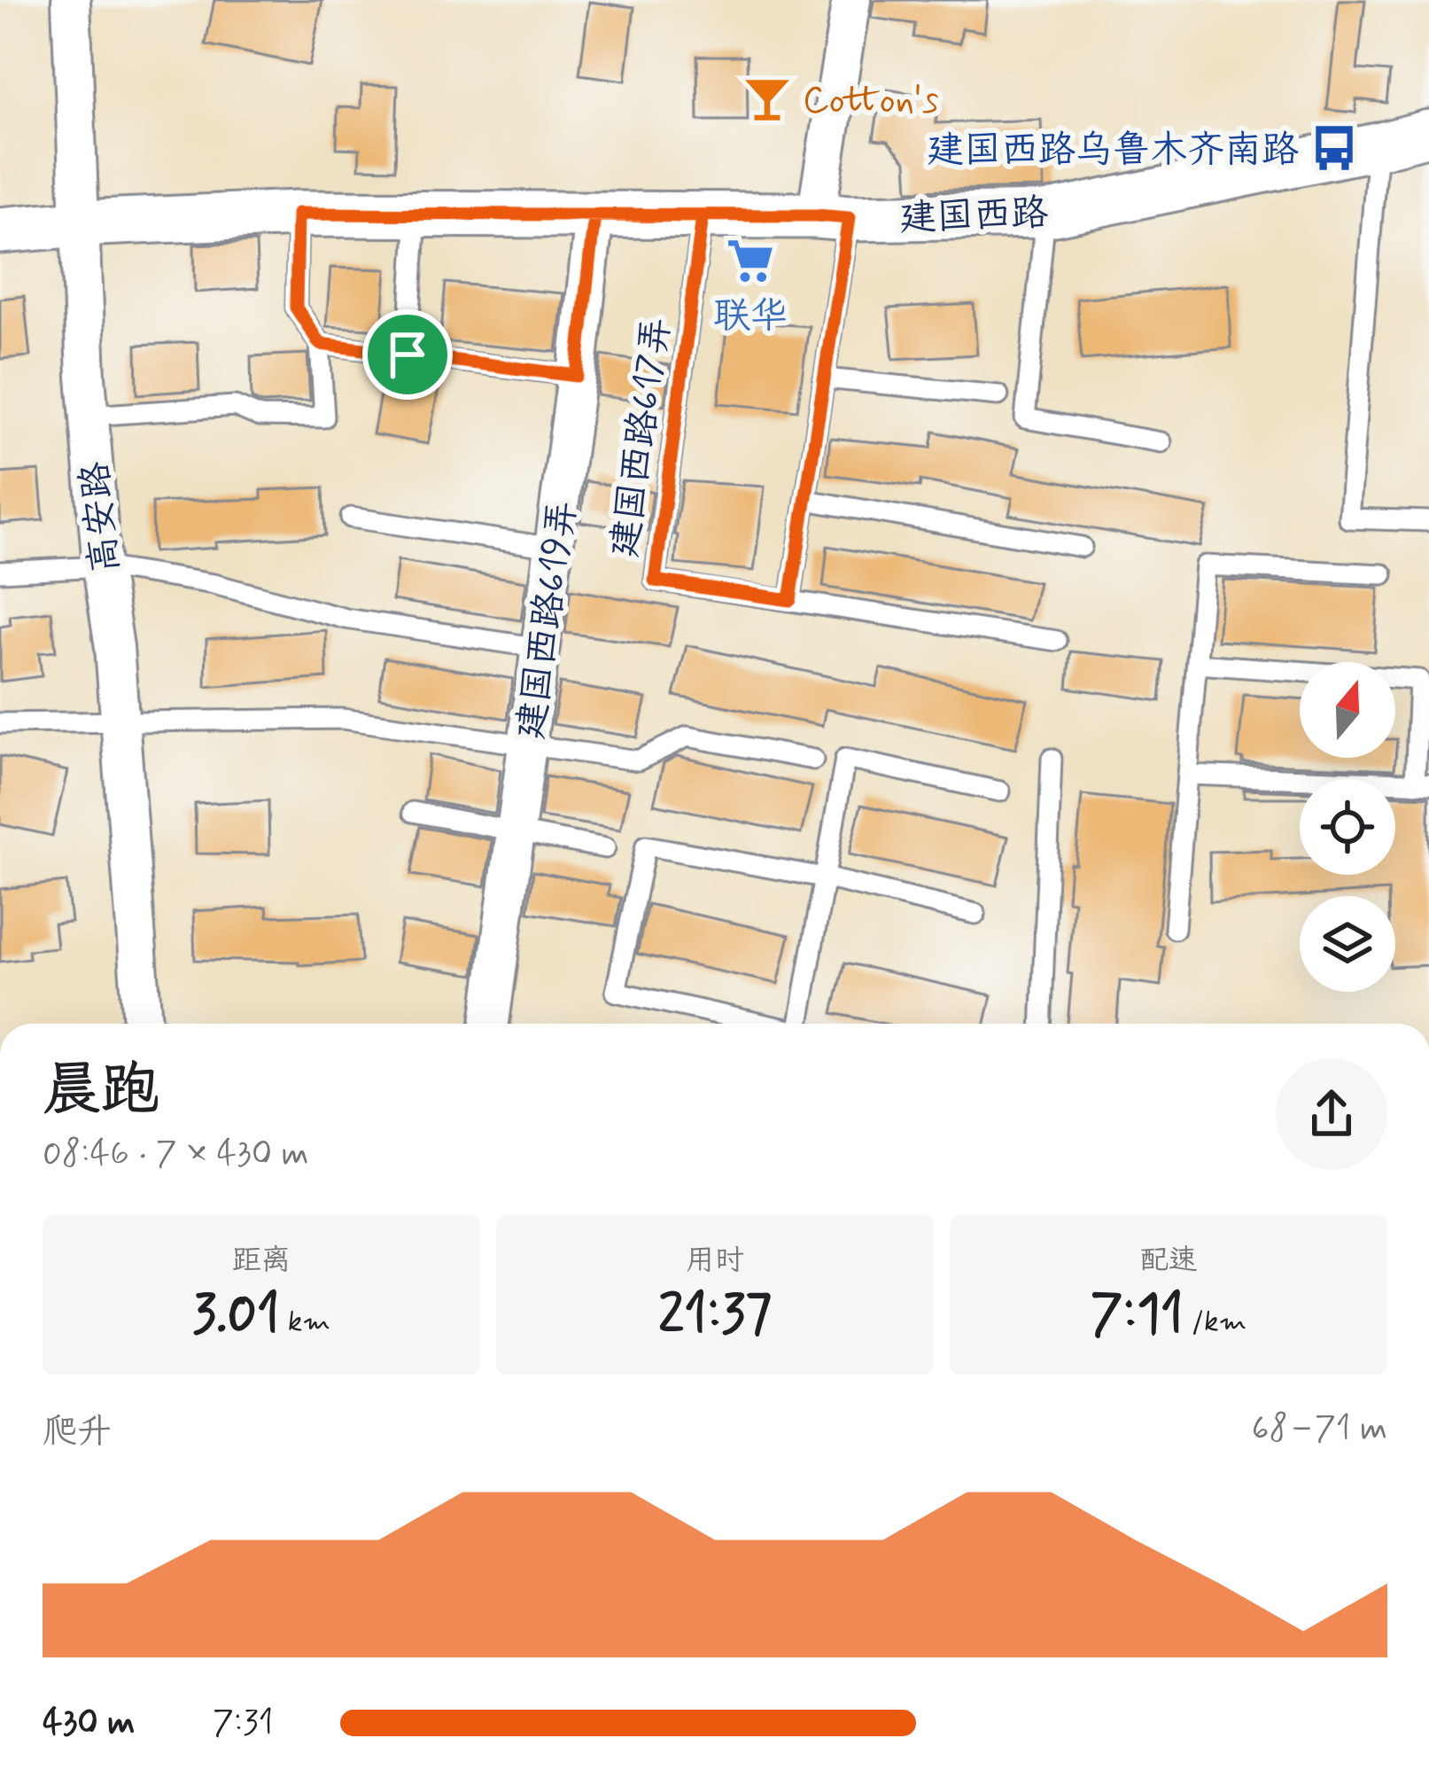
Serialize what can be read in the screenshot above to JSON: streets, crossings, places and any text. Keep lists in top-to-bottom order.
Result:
{
  "streets": {
    "street": ["建国西路", "高安路", "建国西路619弄"],
    "lane": ["建国西路617弄"]
  },
  "crossings": [
    ["建国西路", "建国西路617弄"],
    ["建国西路", "高安路"],
    ["建国西路", "建国西路619弄"]
  ],
  "places": {
    "bar": ["Cotton's"],
    "bus stop": ["建国西路乌鲁木齐南路"],
    "supermarket": ["联华"]
  },
  "north": "top",
  "page": {
    "heading": ["晨跑", "08:46 · 7 × 430 m"],
    "stats": [
      ["距离", "3.01 km"],
      ["用时", "21:37"],
      ["配速", "7:11 /km"]
    ],
    "chart": ["爬升", "68–71 m"],
    "list": [
      {
        "name": "430 m",
        "note": "7:31"
      }
    ]
  }
}
